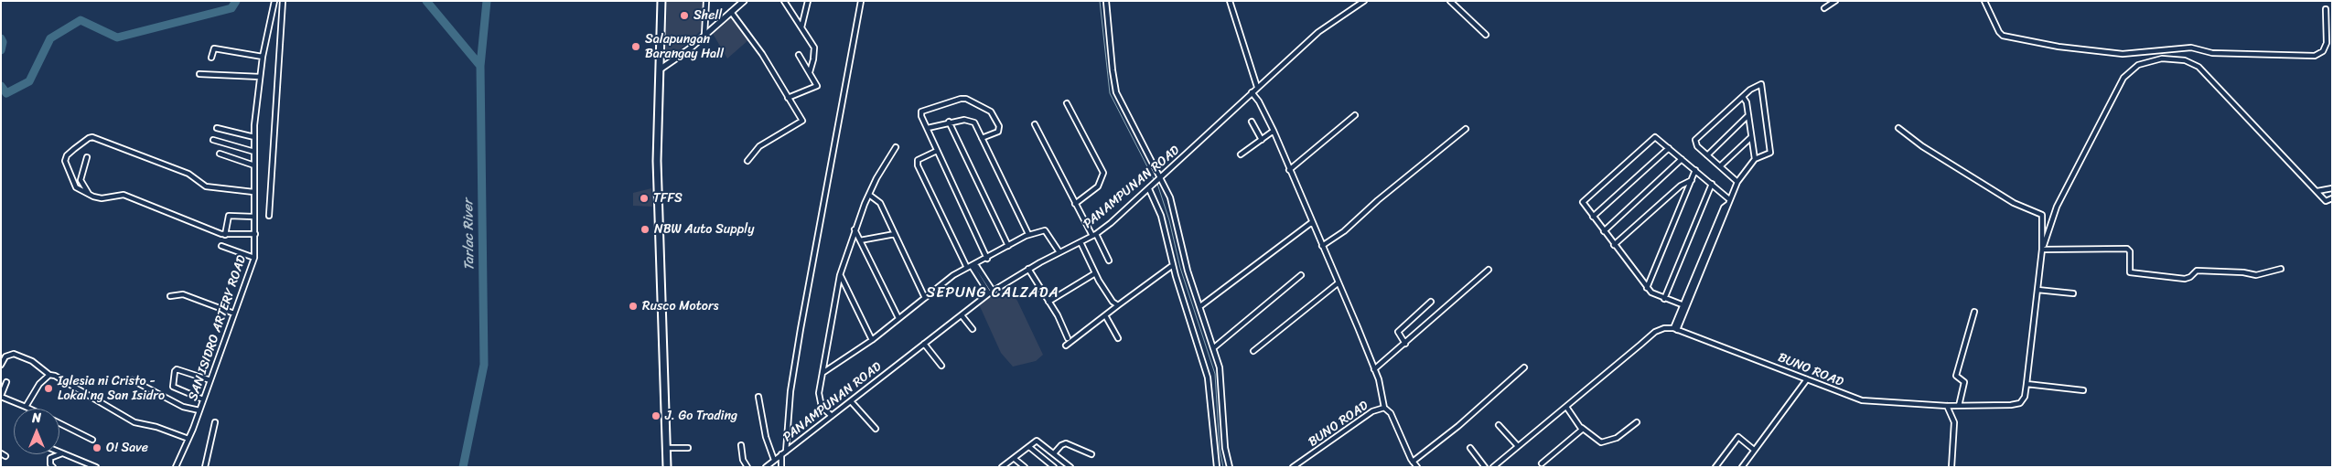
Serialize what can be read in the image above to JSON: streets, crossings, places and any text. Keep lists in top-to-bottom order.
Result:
{
  "streets": {
    "street": ["PANAMPUNAN ROAD", "SAN ISIDRO ARTERY ROAD", "BUNO ROAD"]
  },
  "districts": ["SEPUNG CALZADA"],
  "water": ["Tarlac River"],
  "places": [
    "Shell",
    "Salapungan Barangay Hall",
    "TFFS",
    "NBW Auto Supply",
    "Rusco Motors",
    "Iglesia ni Cristo - Lokal ng San Isidro",
    "J. Go Trading",
    "O! Save"
  ],
  "north": "top"
}
